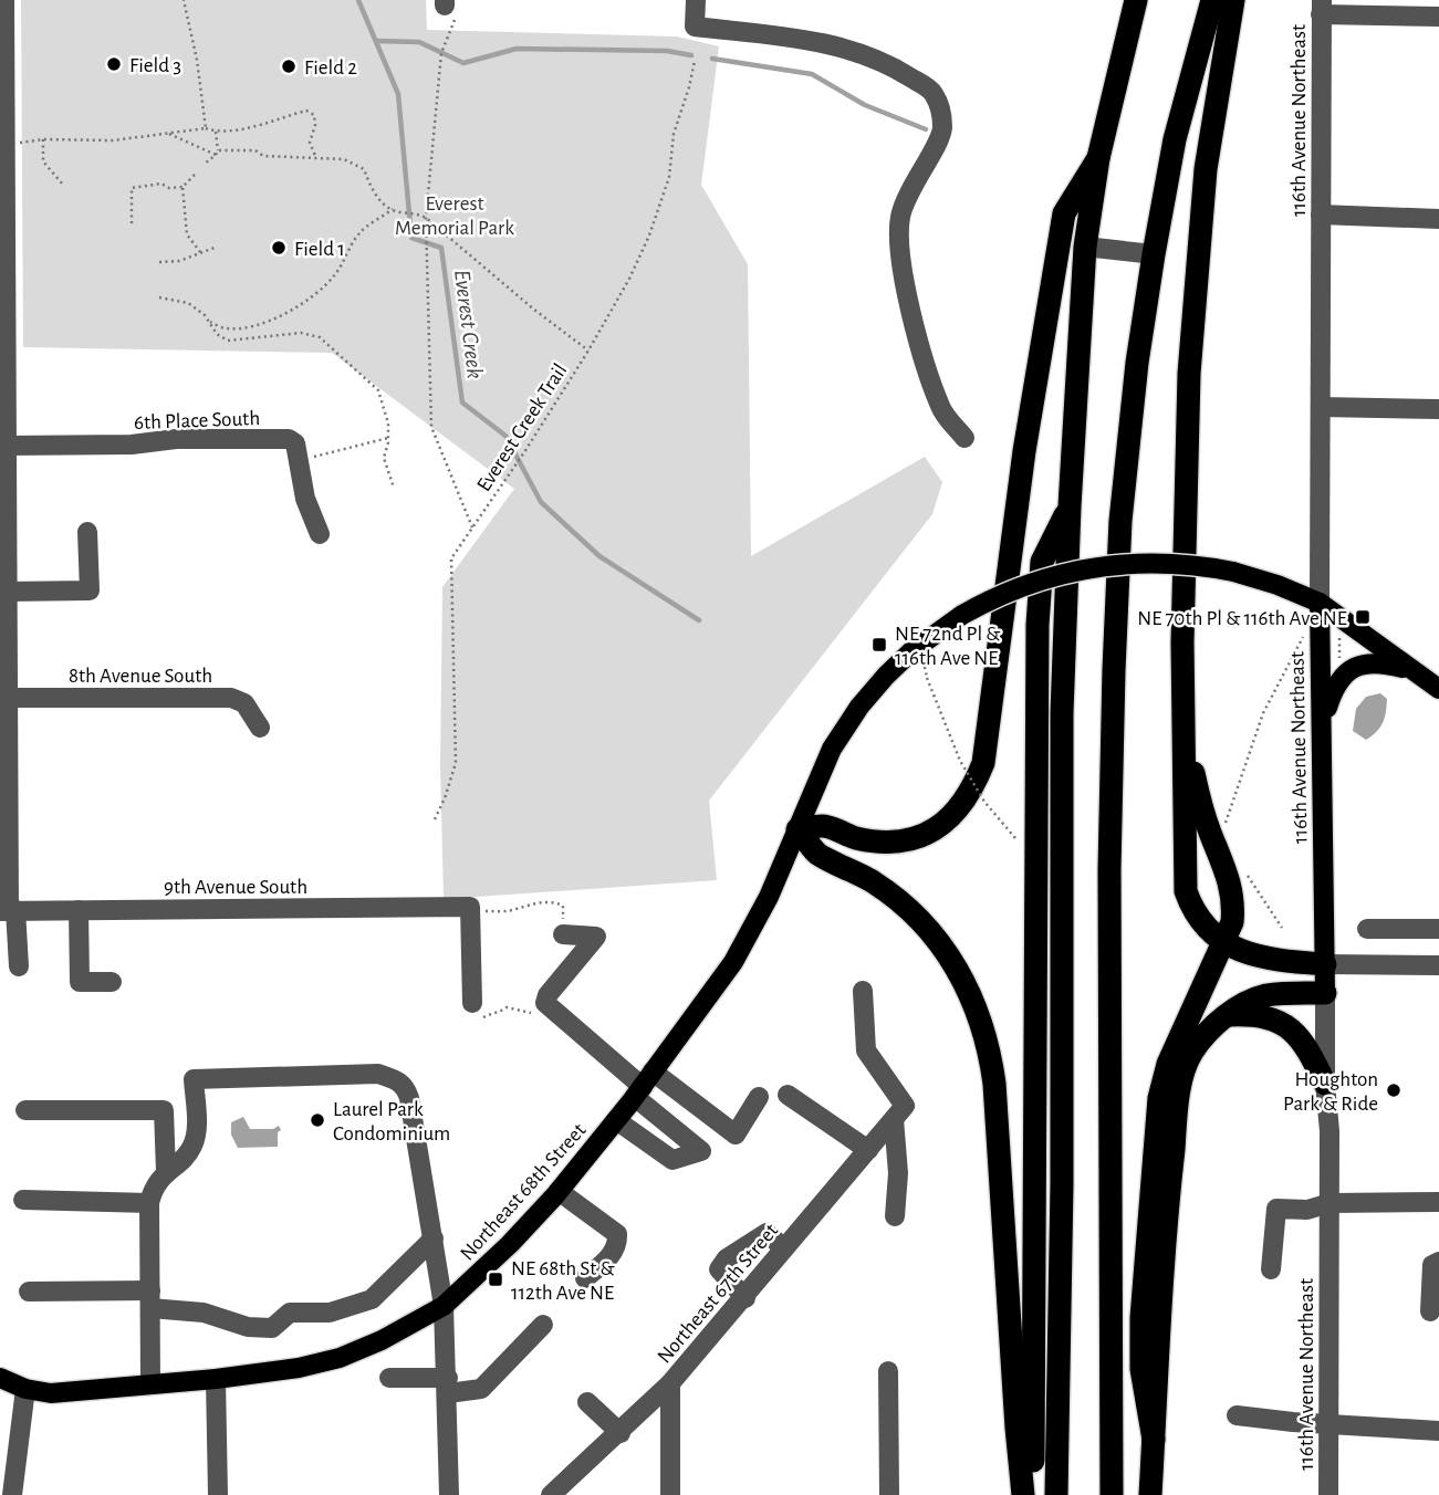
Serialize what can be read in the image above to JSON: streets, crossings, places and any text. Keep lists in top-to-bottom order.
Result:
{
  "streets": {
    "main road": ["116th Avenue Northeast", "Northeast 68th Street"],
    "street": [
      "6th Place South",
      "8th Avenue South",
      "9th Avenue South",
      "Northeast 67th Street"
    ],
    "path": ["Everest Creek Trail"]
  },
  "crossings": [
    ["116th Avenue Northeast", "Northeast 68th Street"]
  ],
  "water": ["Everest Creek"],
  "parks": ["Everest Memorial Park"],
  "places": {
    "other": [
      "Field 3",
      "Field 2",
      "Field 1",
      "Houghton Park & Ride",
      "Laurel Park Condominium"
    ],
    "transit": ["NE 70th Pl & 116th Ave NE", "NE 72nd Pl & 116th Ave NE", "NE 68th St & 112th Ave NE"]
  }
}
